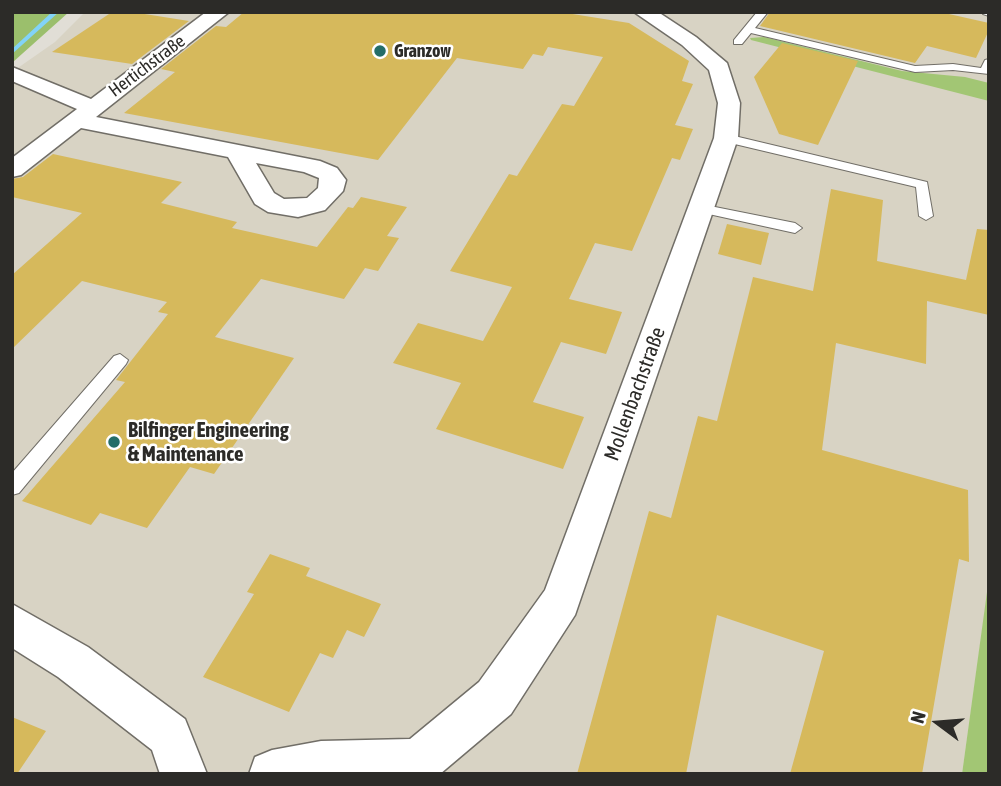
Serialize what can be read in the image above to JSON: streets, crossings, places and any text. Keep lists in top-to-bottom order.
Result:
{
  "streets": {
    "street": ["Hertichstraße", "Mollenbachstraße"]
  },
  "places": ["Granzow", "Bilfinger Engineering & Maintenance"],
  "north": "left"
}
